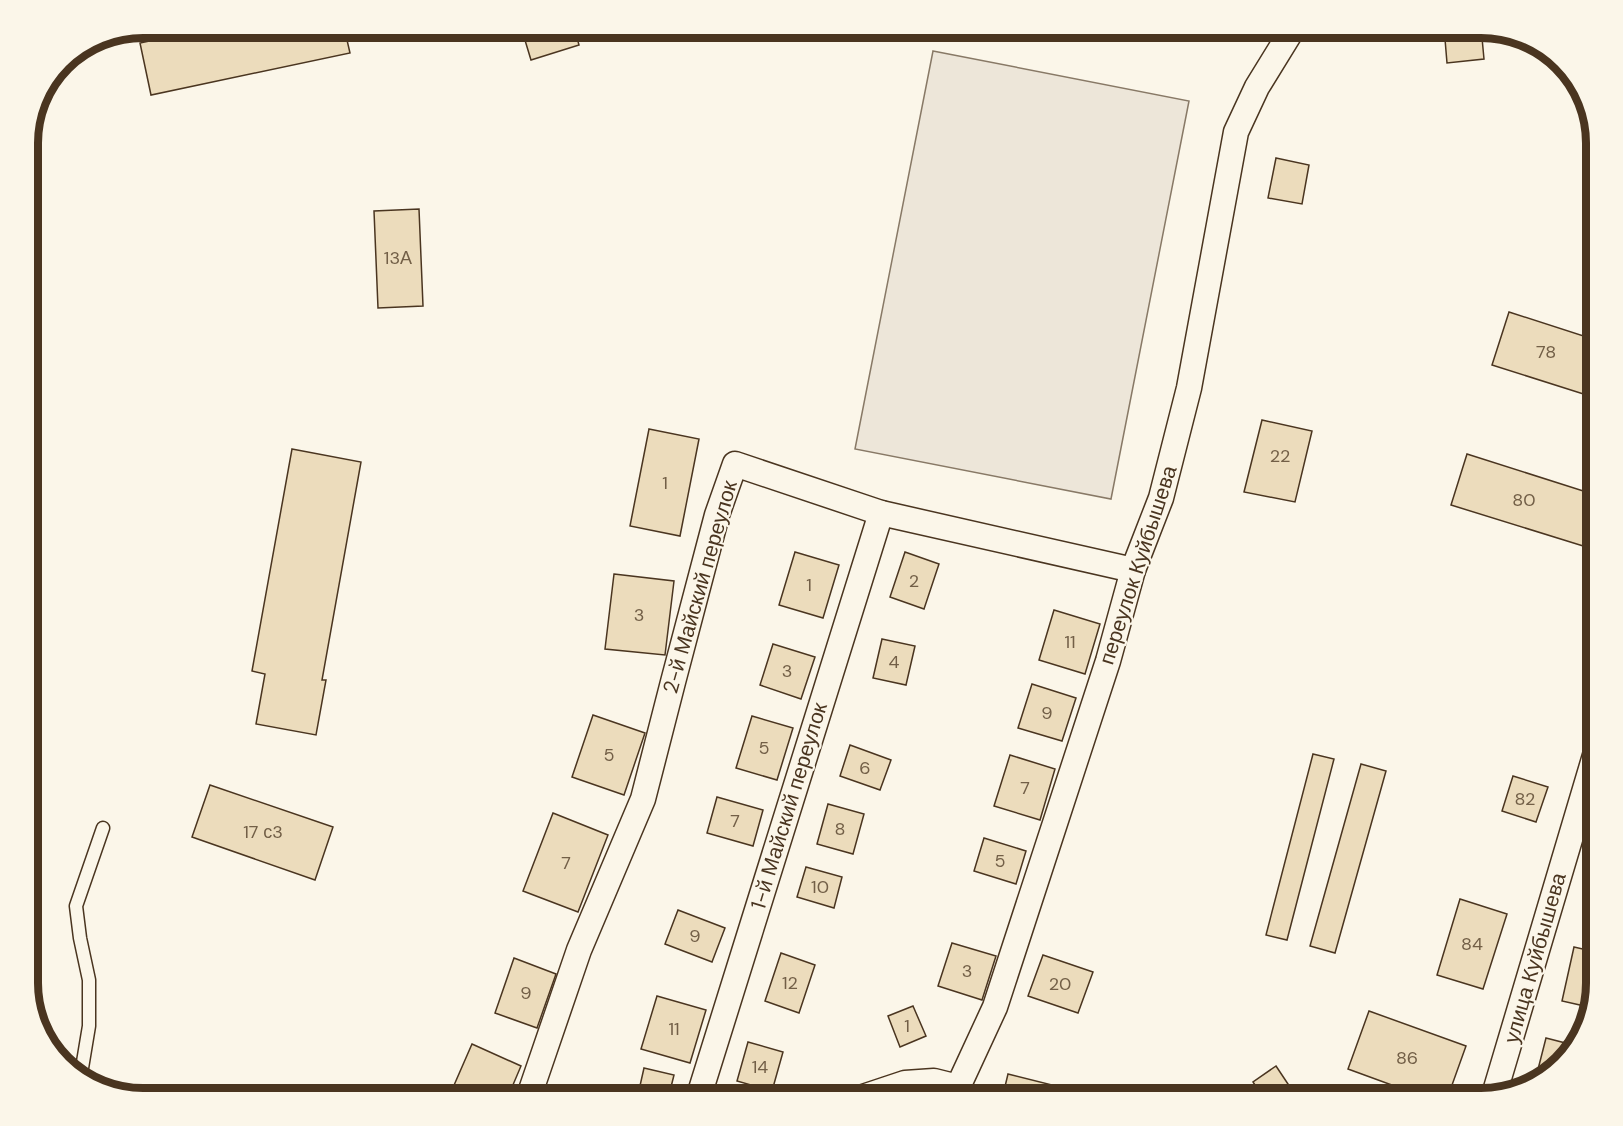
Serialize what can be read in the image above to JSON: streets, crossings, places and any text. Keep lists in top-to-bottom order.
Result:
{
  "streets": {
    "street": [
      "переулок Куйбышева",
      "2-й Майский переулок",
      "1-й Майский переулок",
      "улица Куйбышева"
    ]
  },
  "crossings": [
    ["переулок Куйбышева", "2-й Майский переулок"],
    ["2-й Майский переулок", "1-й Майский переулок"]
  ],
  "house_numbers": [
    "13А",
    "78",
    "22",
    "1",
    "80",
    "2",
    "1",
    "3",
    "11",
    "4",
    "3",
    "9",
    "5",
    "5",
    "6",
    "7",
    "82",
    "7",
    "8",
    "17 с3",
    "5",
    "7",
    "10",
    "9",
    "84",
    "3",
    "12",
    "20",
    "9",
    "1",
    "11",
    "86",
    "14"
  ]
}
